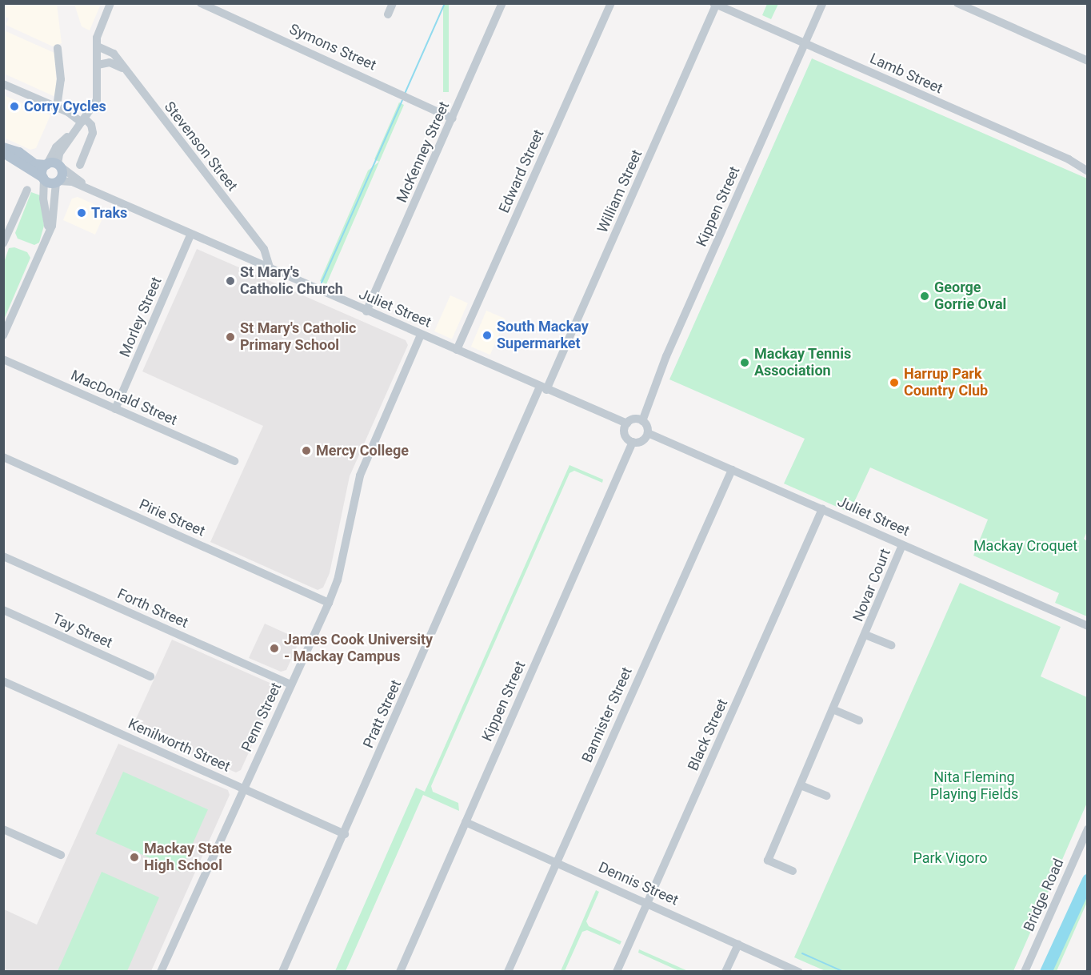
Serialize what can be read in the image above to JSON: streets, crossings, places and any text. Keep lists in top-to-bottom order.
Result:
{
  "streets": {
    "main road": ["Juliet Street"],
    "street": [
      "Symons Street",
      "Lamb Street",
      "Stevenson Street",
      "McKenney Street",
      "Edward Street",
      "William Street",
      "Kippen Street",
      "Morley Street",
      "MacDonald Street",
      "Pirie Street",
      "Novar Court",
      "Forth Street",
      "Tay Street",
      "Pratt Street",
      "Bannister Street",
      "Penn Street",
      "Black Street",
      "Kenilworth Street",
      "Dennis Street",
      "Bridge Road"
    ]
  },
  "crossings": [
    ["Symons Street", "McKenney Street"],
    ["Lamb Street", "William Street"],
    ["Lamb Street", "Kippen Street"],
    ["Stevenson Street", "Juliet Street"],
    ["McKenney Street", "Juliet Street"],
    ["Edward Street", "Juliet Street"],
    ["William Street", "Juliet Street"],
    ["William Street", "Pratt Street"],
    ["Kippen Street", "Juliet Street"],
    ["Kippen Street", "Dennis Street"],
    ["Juliet Street", "Morley Street"],
    ["Juliet Street", "Novar Court"],
    ["Juliet Street", "Pratt Street"],
    ["Juliet Street", "Bannister Street"],
    ["Juliet Street", "Penn Street"],
    ["Juliet Street", "Black Street"],
    ["Morley Street", "MacDonald Street"],
    ["Pirie Street", "Penn Street"],
    ["Forth Street", "Penn Street"],
    ["Pratt Street", "Kenilworth Street"],
    ["Bannister Street", "Dennis Street"],
    ["Penn Street", "Kenilworth Street"],
    ["Black Street", "Dennis Street"]
  ],
  "parks": ["Mackay Croquet", "Nita Fleming Playing Fields", "Park Vigoro"],
  "places": [
    "Corry Cycles",
    "Traks",
    "St Mary's Catholic Church",
    "George Gorrie Oval",
    "South Mackay Supermarket",
    "St Mary's Catholic Primary School",
    "Mackay Tennis Association",
    "Harrup Park Country Club",
    "Mercy College",
    "James Cook University - Mackay Campus",
    "Mackay State High School"
  ]
}
